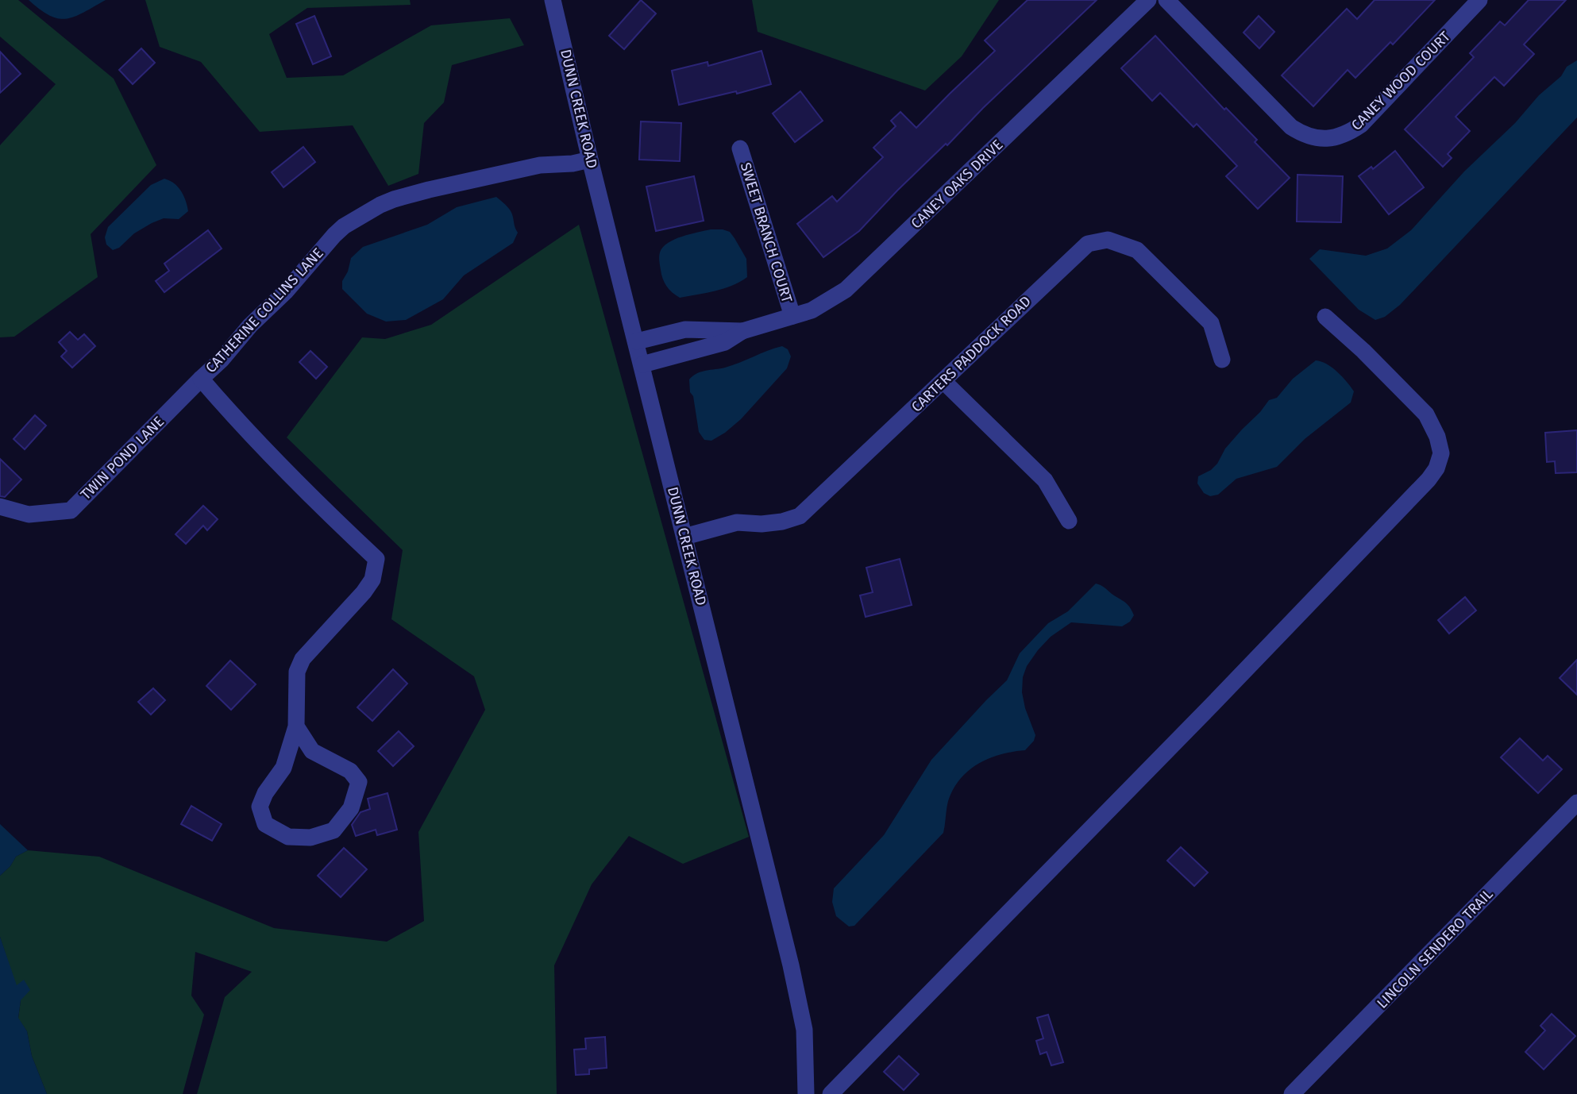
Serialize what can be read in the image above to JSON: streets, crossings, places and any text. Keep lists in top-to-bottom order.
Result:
{
  "streets": {
    "street": [
      "CANEY WOOD COURT",
      "DUNN CREEK ROAD",
      "CANEY OAKS DRIVE",
      "SWEET BRANCH COURT",
      "CATHERINE COLLINS LANE",
      "CARTERS PADDOCK ROAD",
      "TWIN POND LANE",
      "LINCOLN SENDERO TRAIL"
    ]
  },
  "crossings": [
    ["DUNN CREEK ROAD", "CANEY OAKS DRIVE"],
    ["DUNN CREEK ROAD", "CATHERINE COLLINS LANE"],
    ["DUNN CREEK ROAD", "CARTERS PADDOCK ROAD"],
    ["CANEY OAKS DRIVE", "SWEET BRANCH COURT"],
    ["CATHERINE COLLINS LANE", "TWIN POND LANE"]
  ]
}
